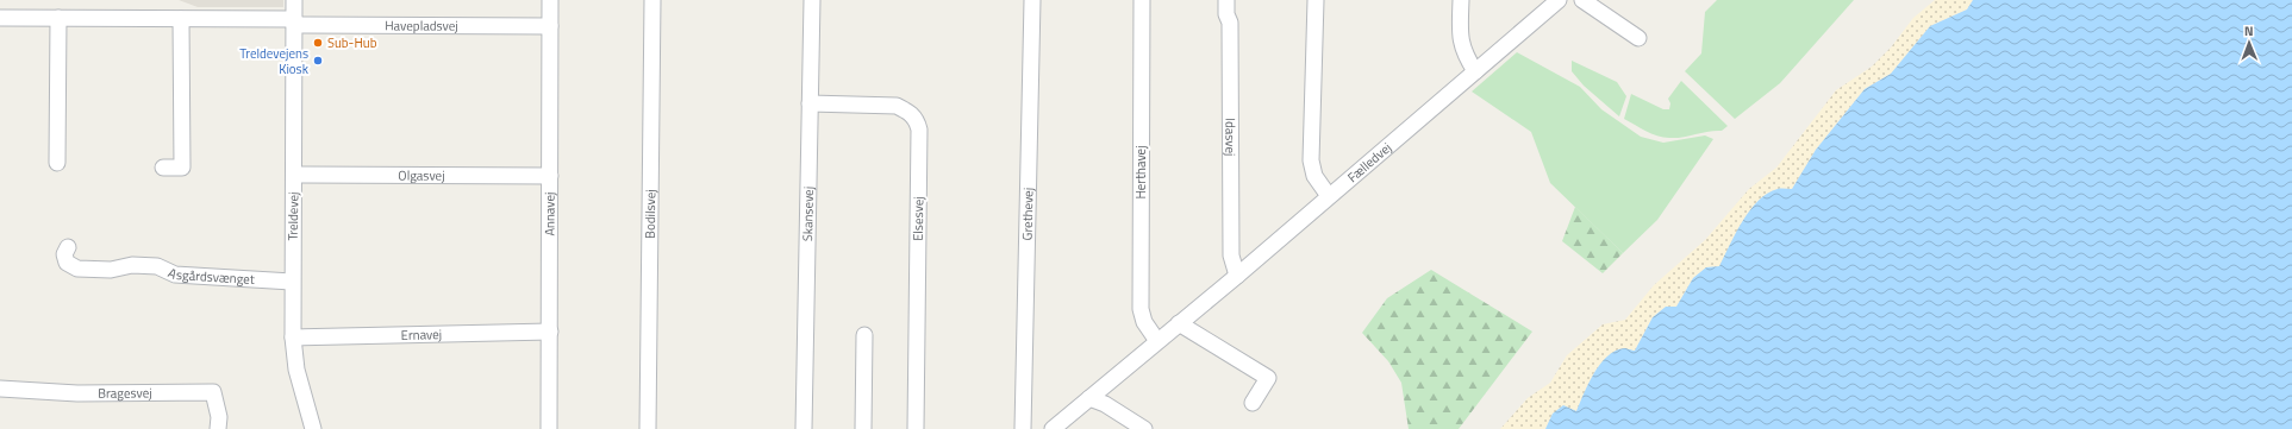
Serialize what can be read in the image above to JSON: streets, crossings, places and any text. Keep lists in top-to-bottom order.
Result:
{
  "streets": {
    "street": [
      "Havepladsvej",
      "Idasvej",
      "Fælledvej",
      "Herthavej",
      "Olgasvej",
      "Annavej",
      "Skansevej",
      "Bodilsvej",
      "Grethevej",
      "Treldevej",
      "Elsesvej",
      "Asgårdsvænget",
      "Ernavej",
      "Bragesvej"
    ]
  },
  "crossings": [
    ["Havepladsvej", "Annavej"],
    ["Havepladsvej", "Treldevej"],
    ["Idasvej", "Fælledvej"],
    ["Fælledvej", "Herthavej"],
    ["Olgasvej", "Annavej"],
    ["Olgasvej", "Treldevej"],
    ["Annavej", "Ernavej"],
    ["Skansevej", "Elsesvej"],
    ["Treldevej", "Asgårdsvænget"],
    ["Treldevej", "Ernavej"]
  ],
  "places": ["Sub-Hub", "Treldevejens Kiosk"],
  "north": "top"
}
